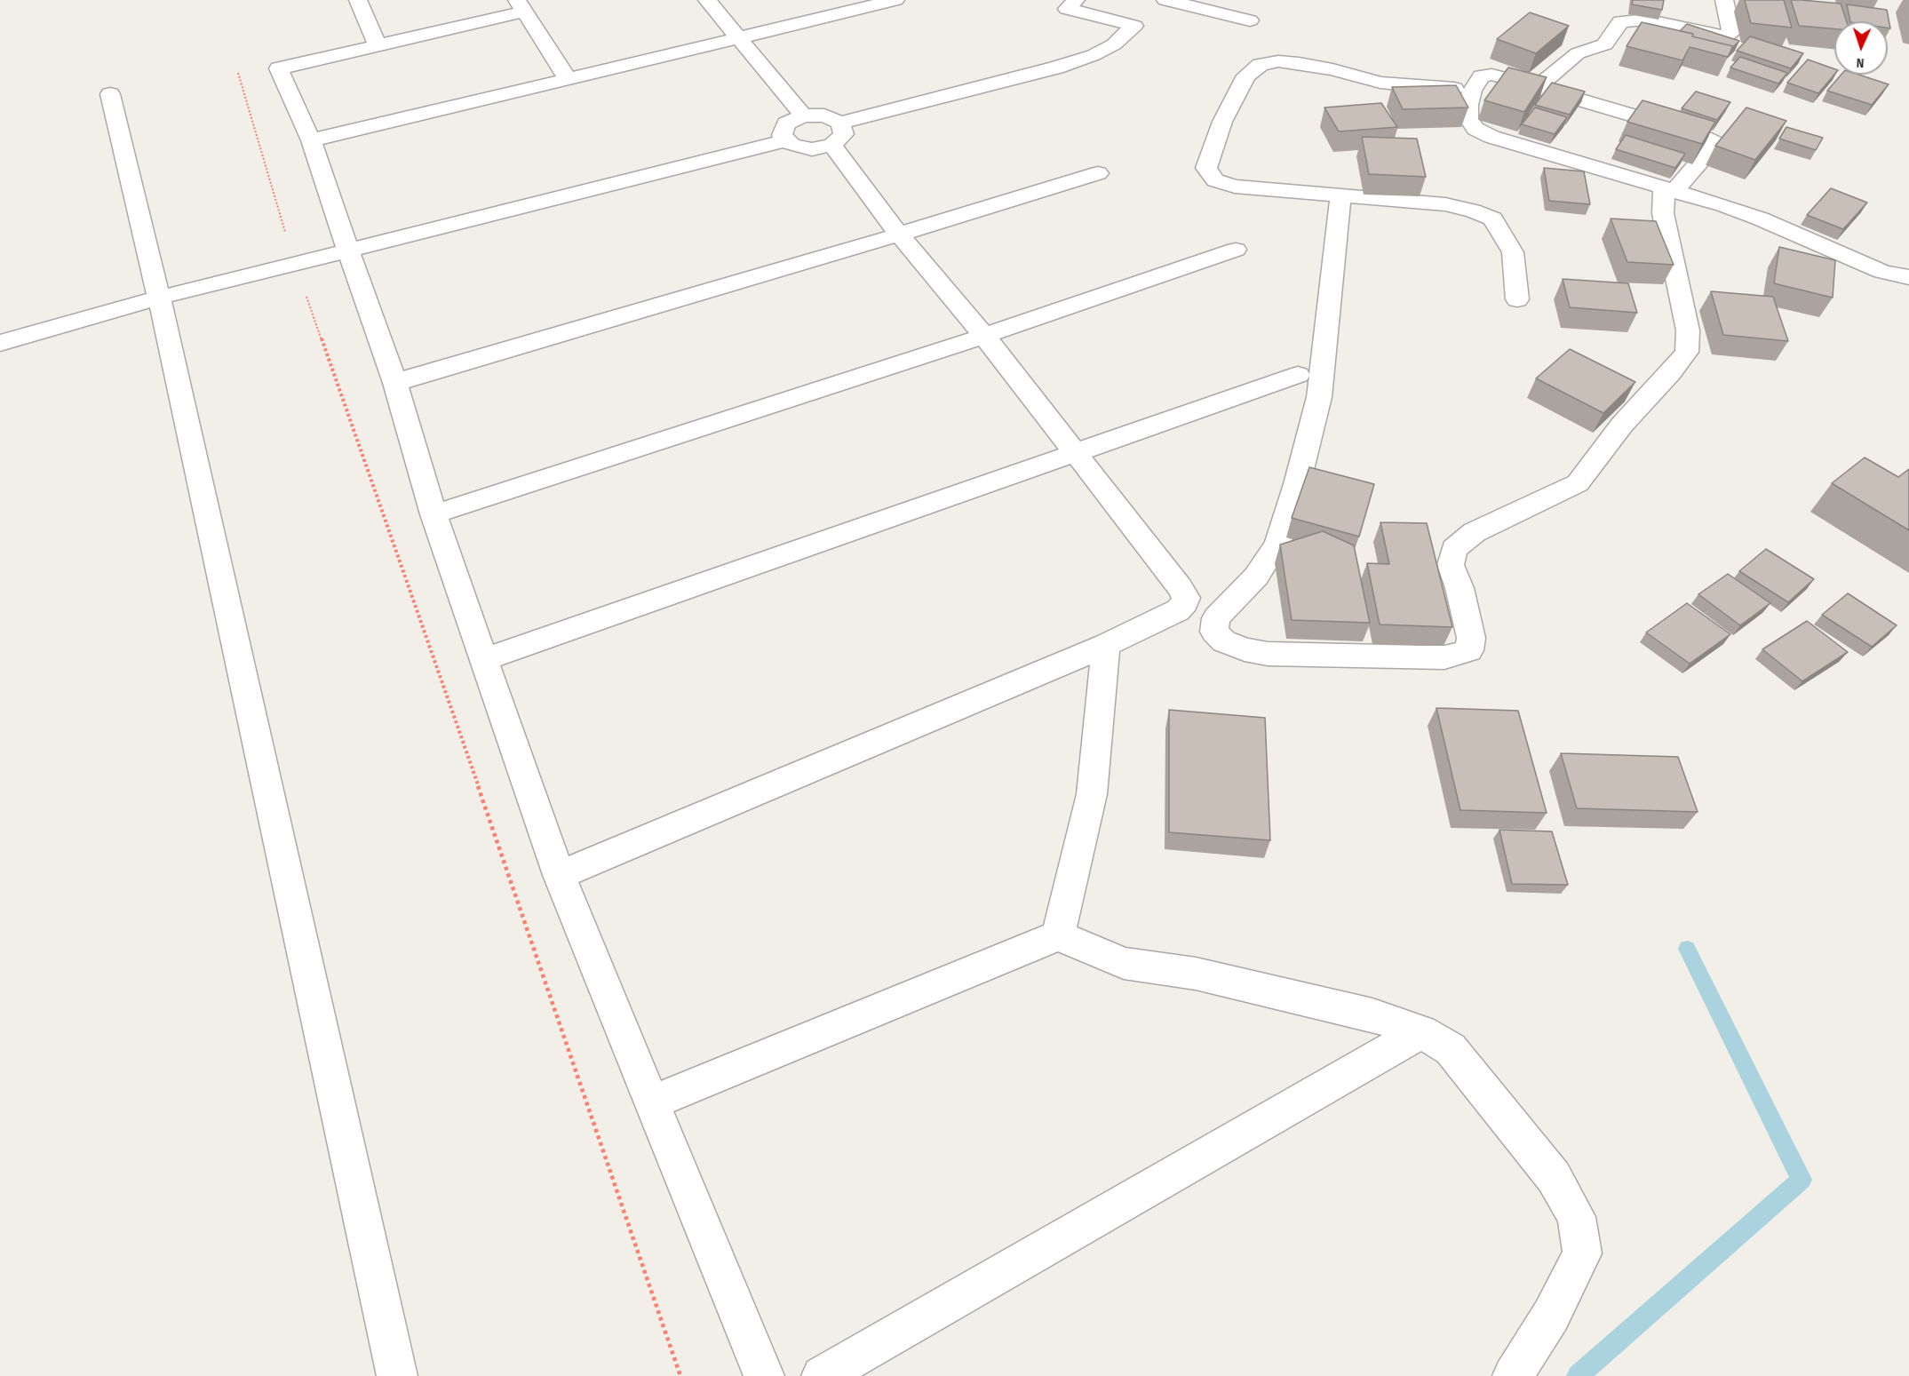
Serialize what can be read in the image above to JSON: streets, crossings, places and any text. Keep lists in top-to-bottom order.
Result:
{
  "north": "bottom"
}
